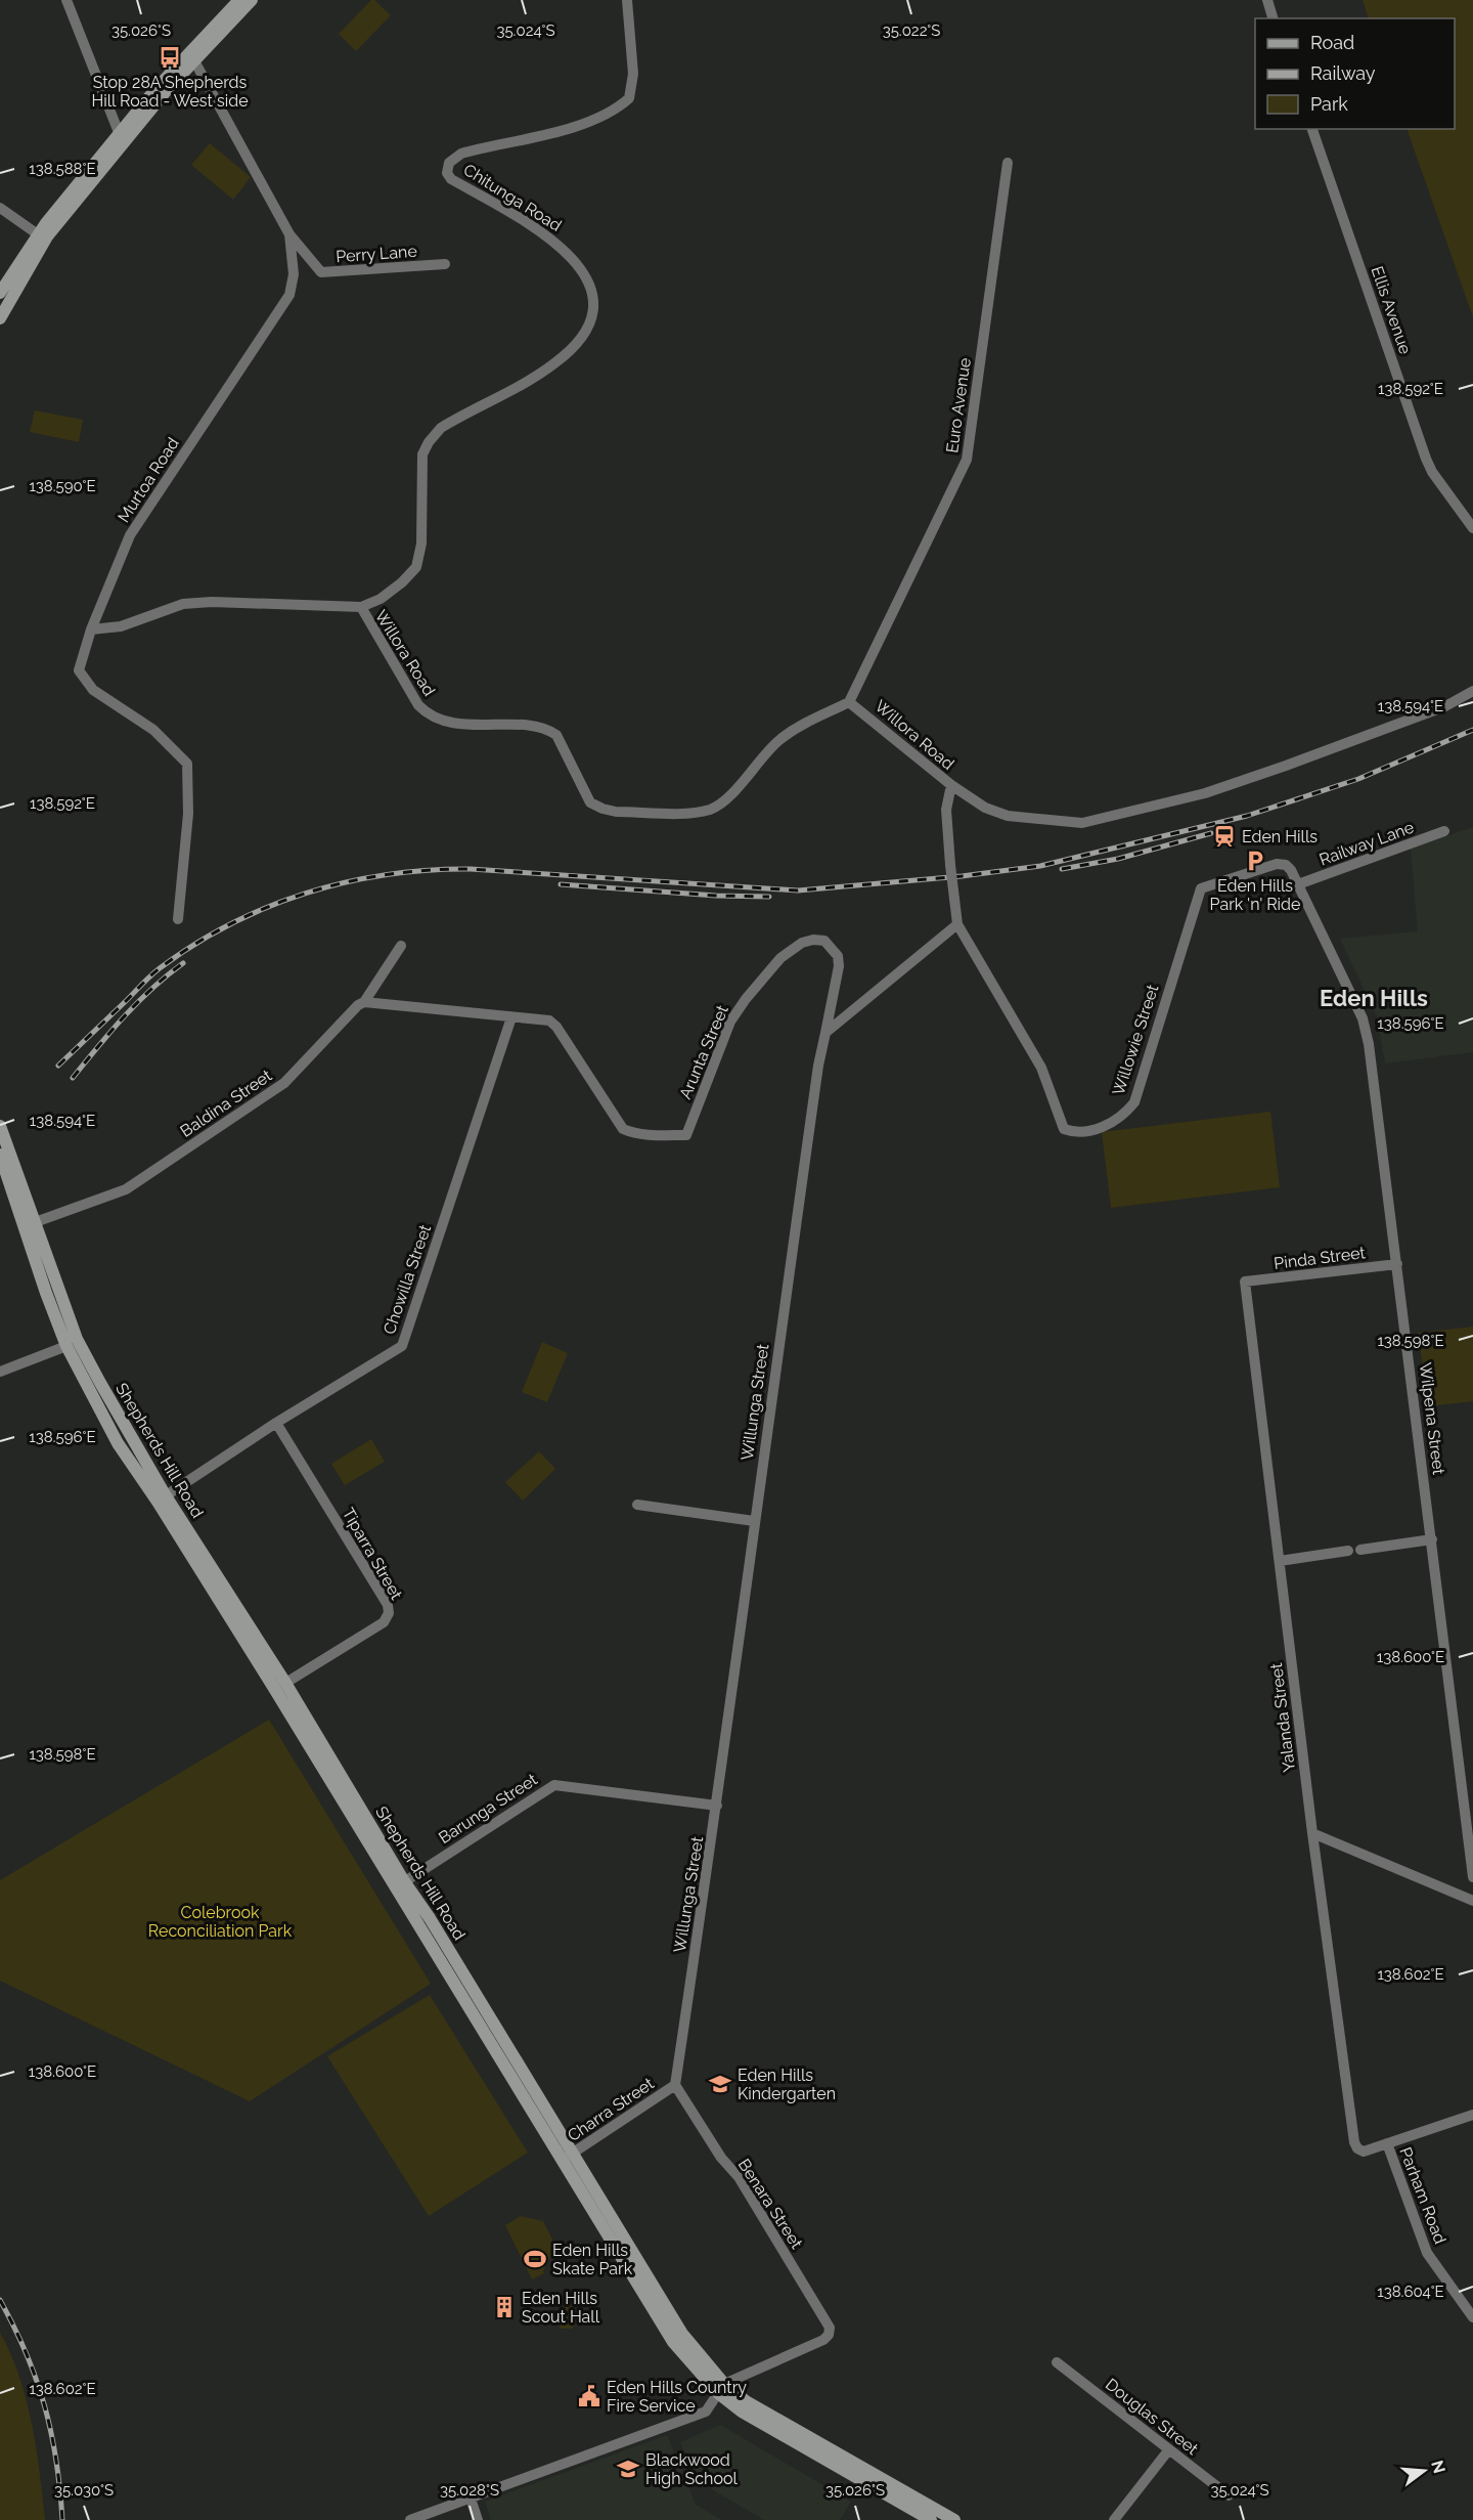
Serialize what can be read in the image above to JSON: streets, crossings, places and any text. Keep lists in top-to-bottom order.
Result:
{
  "streets": {
    "main road": ["Shepherds Hill Road"],
    "street": [
      "Chitunga Road",
      "Perry Lane",
      "Ellis Avenue",
      "Euro Avenue",
      "Murtoa Road",
      "Willora Road",
      "Railway Lane",
      "Willowie Street",
      "Arunta Street",
      "Baldina Street",
      "Pinda Street",
      "Chowilla Street",
      "Willunga Street",
      "Wilpena Street",
      "Tiparra Street",
      "Yalanda Street",
      "Barunga Street",
      "Charra Street",
      "Parham Road",
      "Benara Street",
      "Douglas Street"
    ]
  },
  "crossings": [
    ["Chitunga Road", "Willora Road"],
    ["Perry Lane", "Murtoa Road"],
    ["Euro Avenue", "Willora Road"],
    ["Murtoa Road", "Willora Road"],
    ["Railway Lane", "Wilpena Street"],
    ["Willowie Street", "Wilpena Street"],
    ["Arunta Street", "Chowilla Street"],
    ["Arunta Street", "Willunga Street"],
    ["Baldina Street", "Shepherds Hill Road"],
    ["Pinda Street", "Wilpena Street"],
    ["Pinda Street", "Yalanda Street"],
    ["Chowilla Street", "Shepherds Hill Road"],
    ["Chowilla Street", "Tiparra Street"],
    ["Willunga Street", "Barunga Street"],
    ["Willunga Street", "Charra Street"],
    ["Willunga Street", "Benara Street"],
    ["Shepherds Hill Road", "Tiparra Street"],
    ["Shepherds Hill Road", "Barunga Street"],
    ["Shepherds Hill Road", "Charra Street"],
    ["Shepherds Hill Road", "Benara Street"],
    ["Yalanda Street", "Parham Road"],
    ["Charra Street", "Benara Street"]
  ],
  "districts": ["Eden Hills"],
  "parks": ["Colebrook Reconciliation Park"],
  "places": {
    "bus stop": ["Stop 28A Shepherds Hill Road - West side"],
    "station": ["Eden Hills"],
    "parking": ["Eden Hills Park 'n' Ride"],
    "school or university": ["Eden Hills Kindergarten", "Blackwood High School"],
    "sports": ["Eden Hills Skate Park"],
    "building": ["Eden Hills Scout Hall"],
    "public building": ["Eden Hills Country Fire Service"]
  },
  "legend": ["Road", "Railway", "Park"],
  "north": "right",
  "coordinates": [
    "35.026°S",
    "35.024°S",
    "35.022°S",
    "138.588°E",
    "138.592°E",
    "138.590°E",
    "138.594°E",
    "138.596°E",
    "138.598°E",
    "138.600°E",
    "138.602°E",
    "138.604°E",
    "35.030°S",
    "35.028°S"
  ]
}
